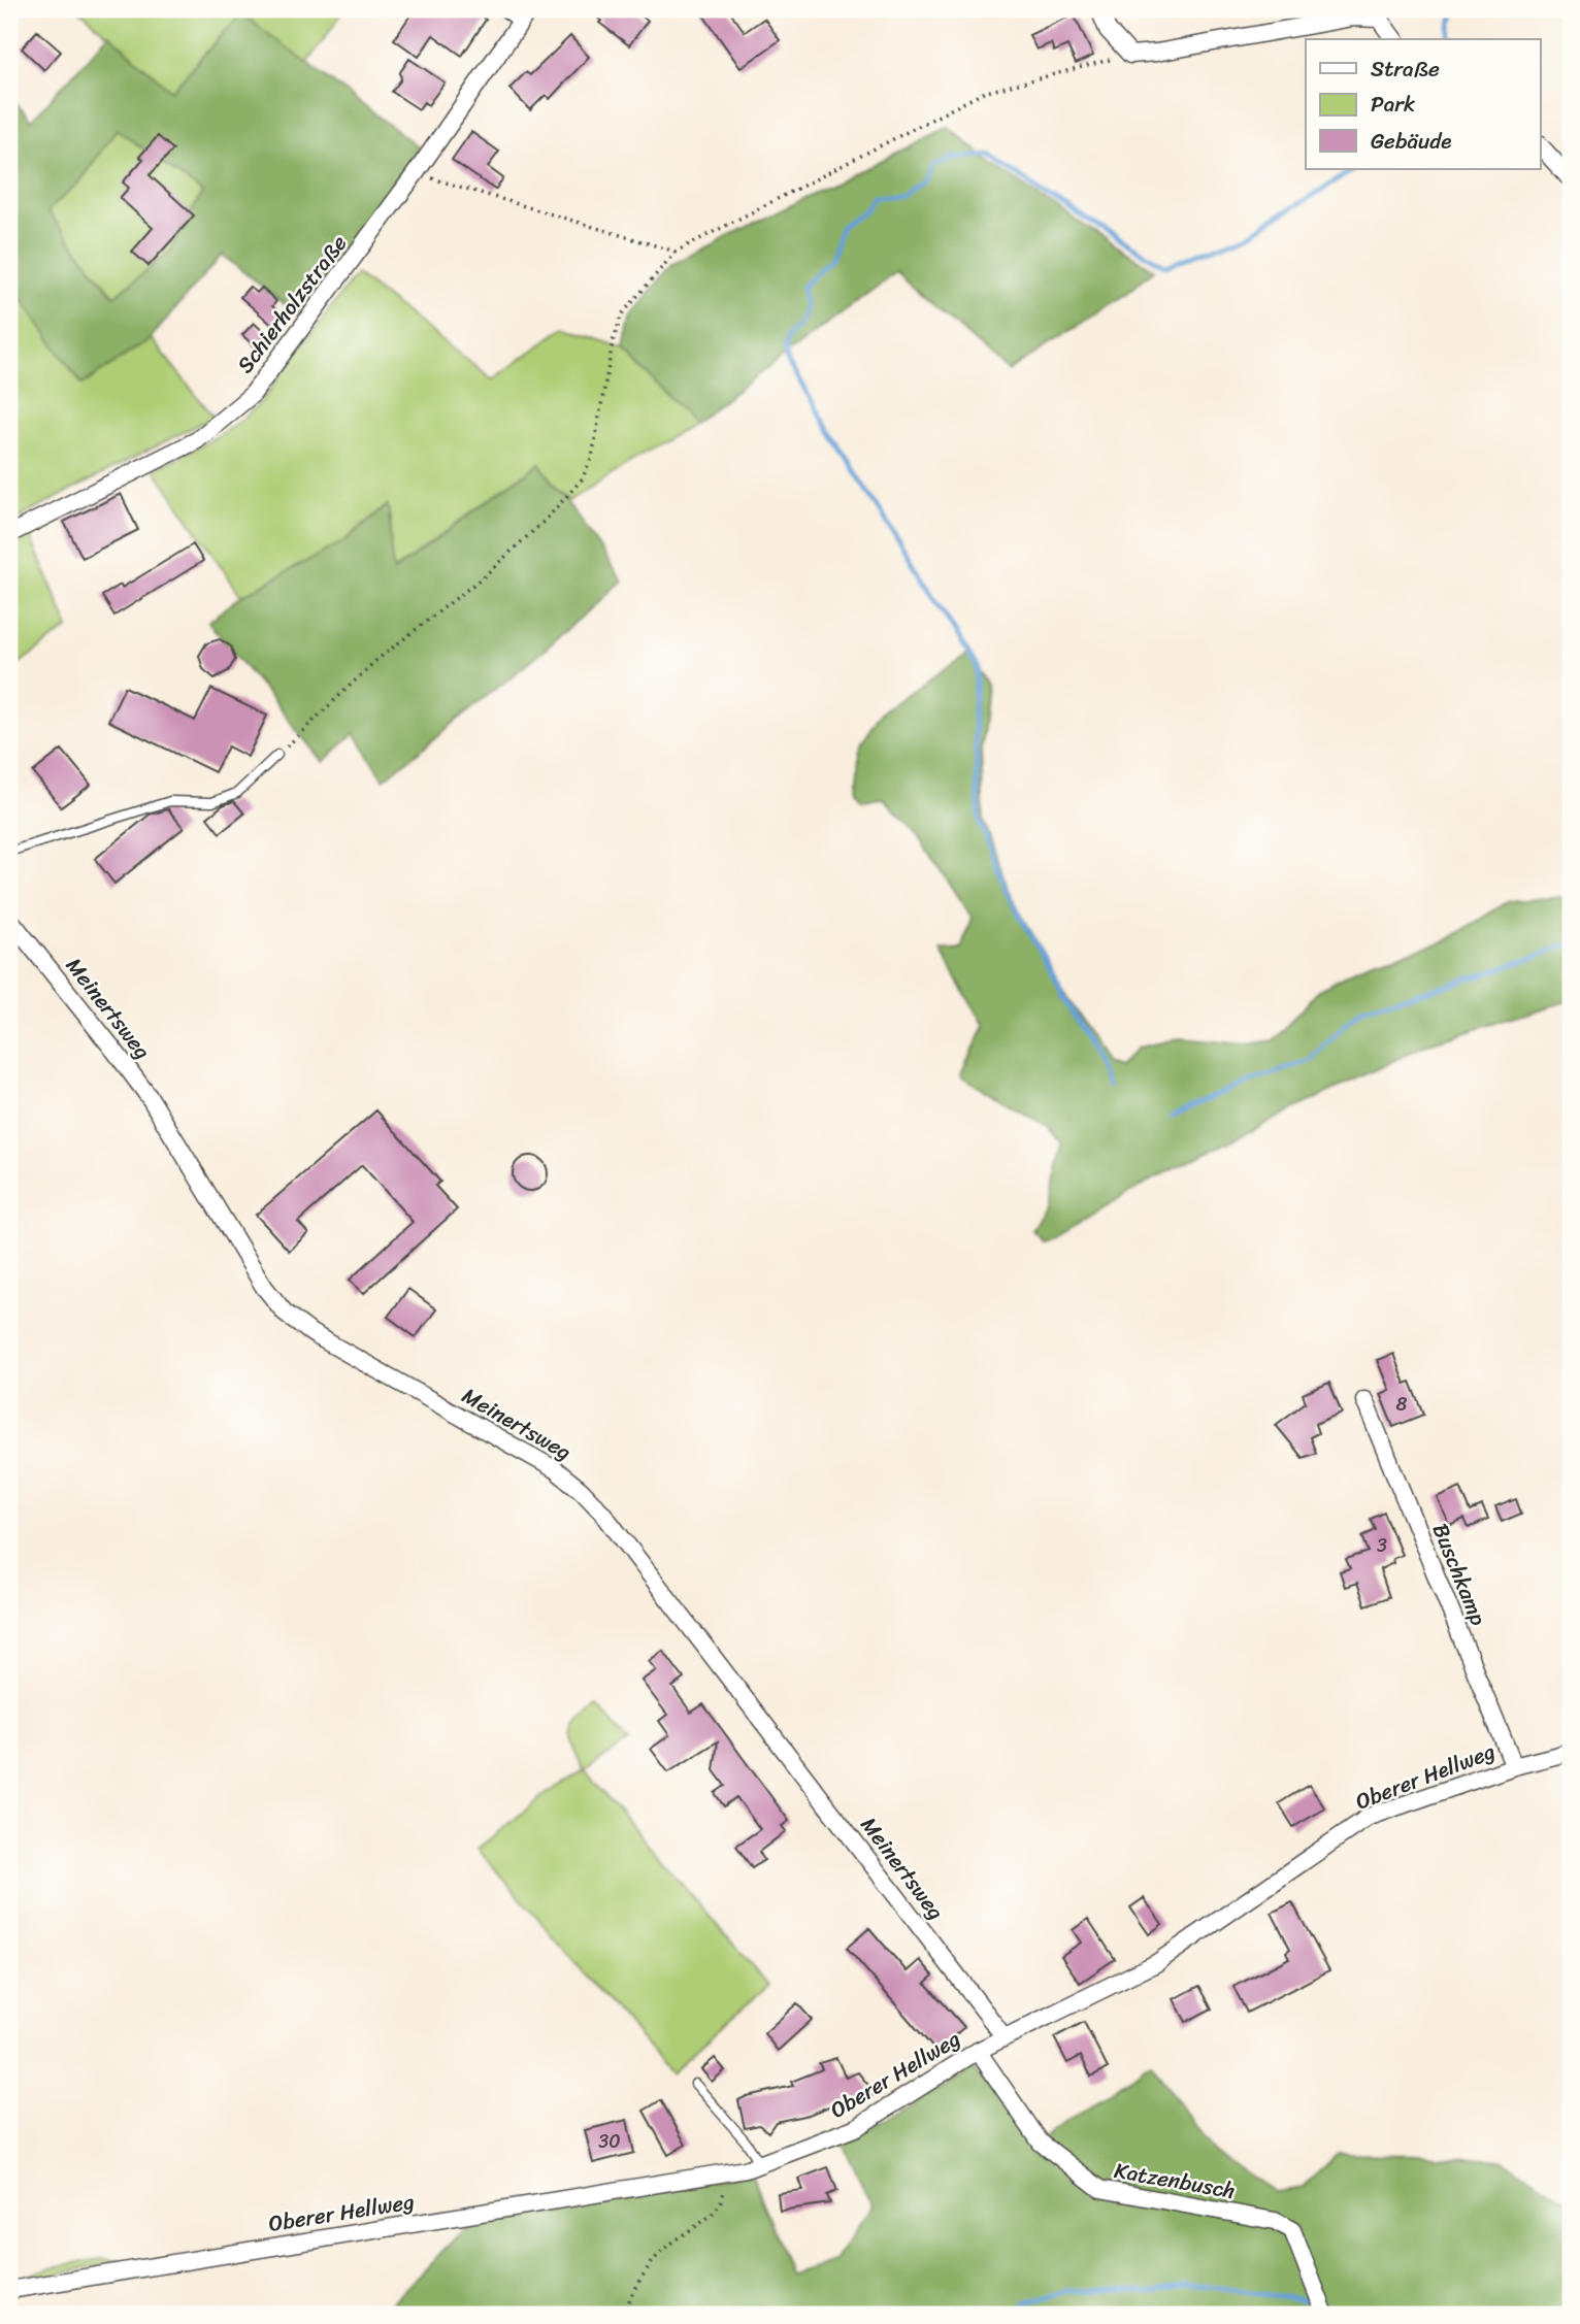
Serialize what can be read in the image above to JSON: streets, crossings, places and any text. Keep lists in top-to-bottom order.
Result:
{
  "streets": {
    "street": [
      "Schierholzstraße",
      "Meinertsweg",
      "Buschkamp",
      "Oberer Hellweg",
      "Katzenbusch"
    ]
  },
  "crossings": [
    ["Meinertsweg", "Oberer Hellweg"],
    ["Buschkamp", "Oberer Hellweg"],
    ["Oberer Hellweg", "Katzenbusch"]
  ],
  "house_numbers": ["8", "3", "30"],
  "legend": ["Straße", "Park", "Gebäude"]
}
